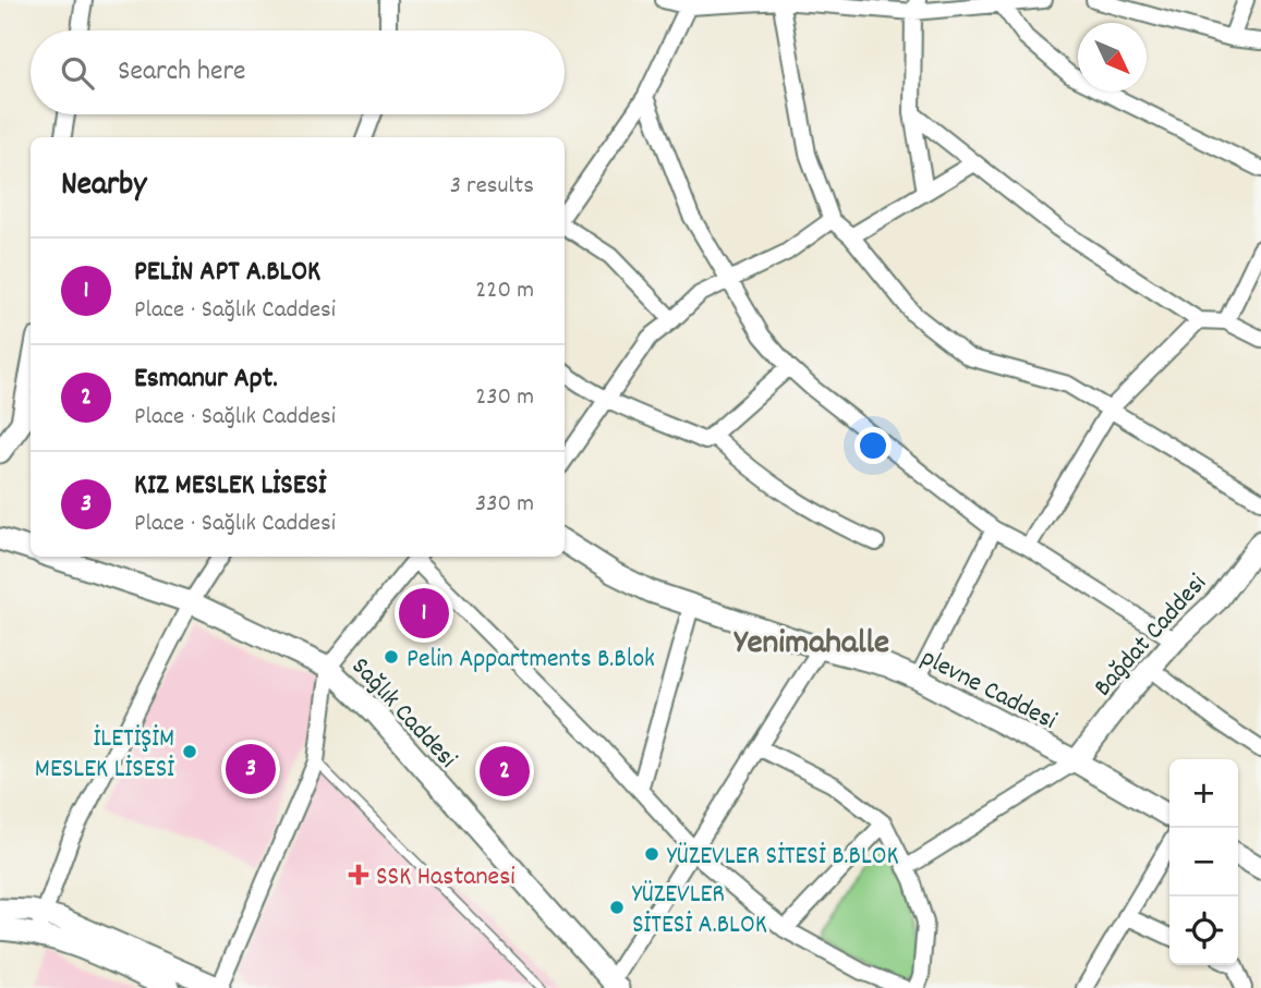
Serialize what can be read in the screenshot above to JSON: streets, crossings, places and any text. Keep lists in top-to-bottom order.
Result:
{
  "streets": {
    "street": ["Bağdat Caddesi", "plevne Caddesi", "Sağlık Caddesi"]
  },
  "crossings": [
    ["Bağdat Caddesi", "plevne Caddesi"]
  ],
  "districts": ["Yenimahalle"],
  "places": {
    "other": [
      "Pelin Appartments B.Blok",
      "İLETİŞİM MESLEK LİSESİ",
      "YÜZEVLER SİTESİ B.BLOK",
      "YÜZEVLER SİTESİ A.BLOK"
    ],
    "health": ["SSK Hastanesi"]
  },
  "north": "bottom right",
  "page": {
    "search": "Search here",
    "heading": ["Nearby", "3 results"],
    "list": [
      {
        "mark": "1",
        "name": "PELİN APT A.BLOK",
        "note": "Place · Sağlık Caddesi",
        "value": "220 m"
      },
      {
        "mark": "2",
        "name": "Esmanur Apt.",
        "note": "Place · Sağlık Caddesi",
        "value": "230 m"
      },
      {
        "mark": "3",
        "name": "KIZ MESLEK LİSESİ",
        "note": "Place · Sağlık Caddesi",
        "value": "330 m"
      }
    ],
    "pins": ["1", "3", "2"],
    "map_buttons": ["+", "−"]
  }
}
